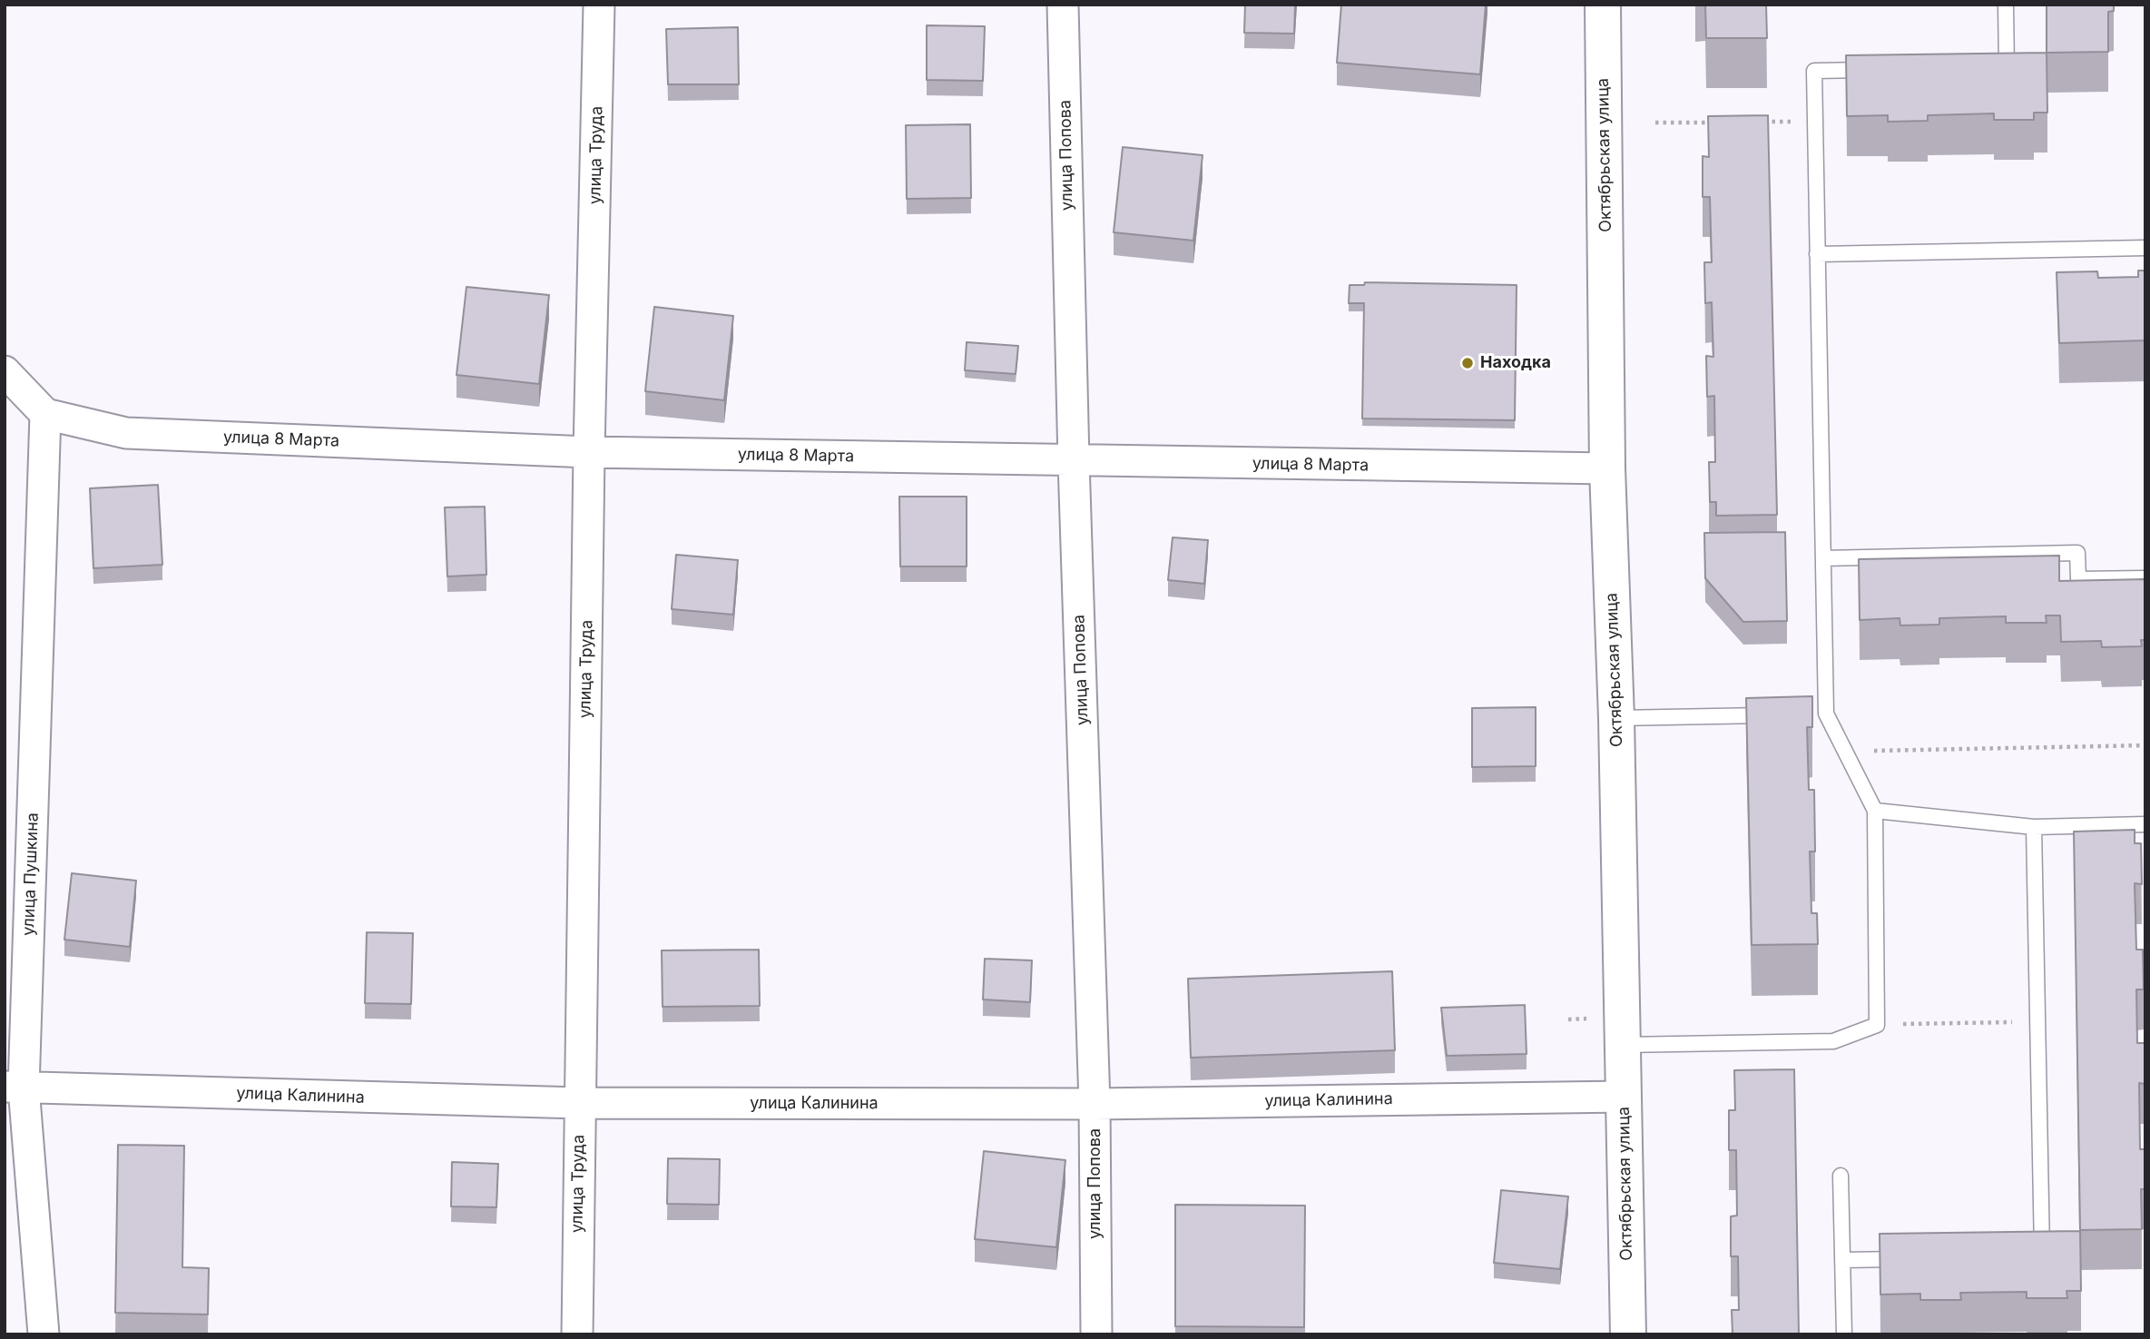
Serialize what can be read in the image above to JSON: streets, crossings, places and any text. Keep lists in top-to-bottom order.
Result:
{
  "streets": {
    "main road": ["Октябрьская улица"],
    "street": [
      "улица Труда",
      "улица Попова",
      "улица 8 Марта",
      "улица Пушкина",
      "улица Калинина"
    ]
  },
  "crossings": [
    ["улица Труда", "улица 8 Марта"],
    ["улица Труда", "улица Калинина"],
    ["улица Попова", "улица 8 Марта"],
    ["улица Попова", "улица Калинина"],
    ["Октябрьская улица", "улица 8 Марта"],
    ["Октябрьская улица", "улица Калинина"],
    ["улица 8 Марта", "улица Пушкина"],
    ["улица Пушкина", "улица Калинина"]
  ],
  "places": ["Находка"]
}
